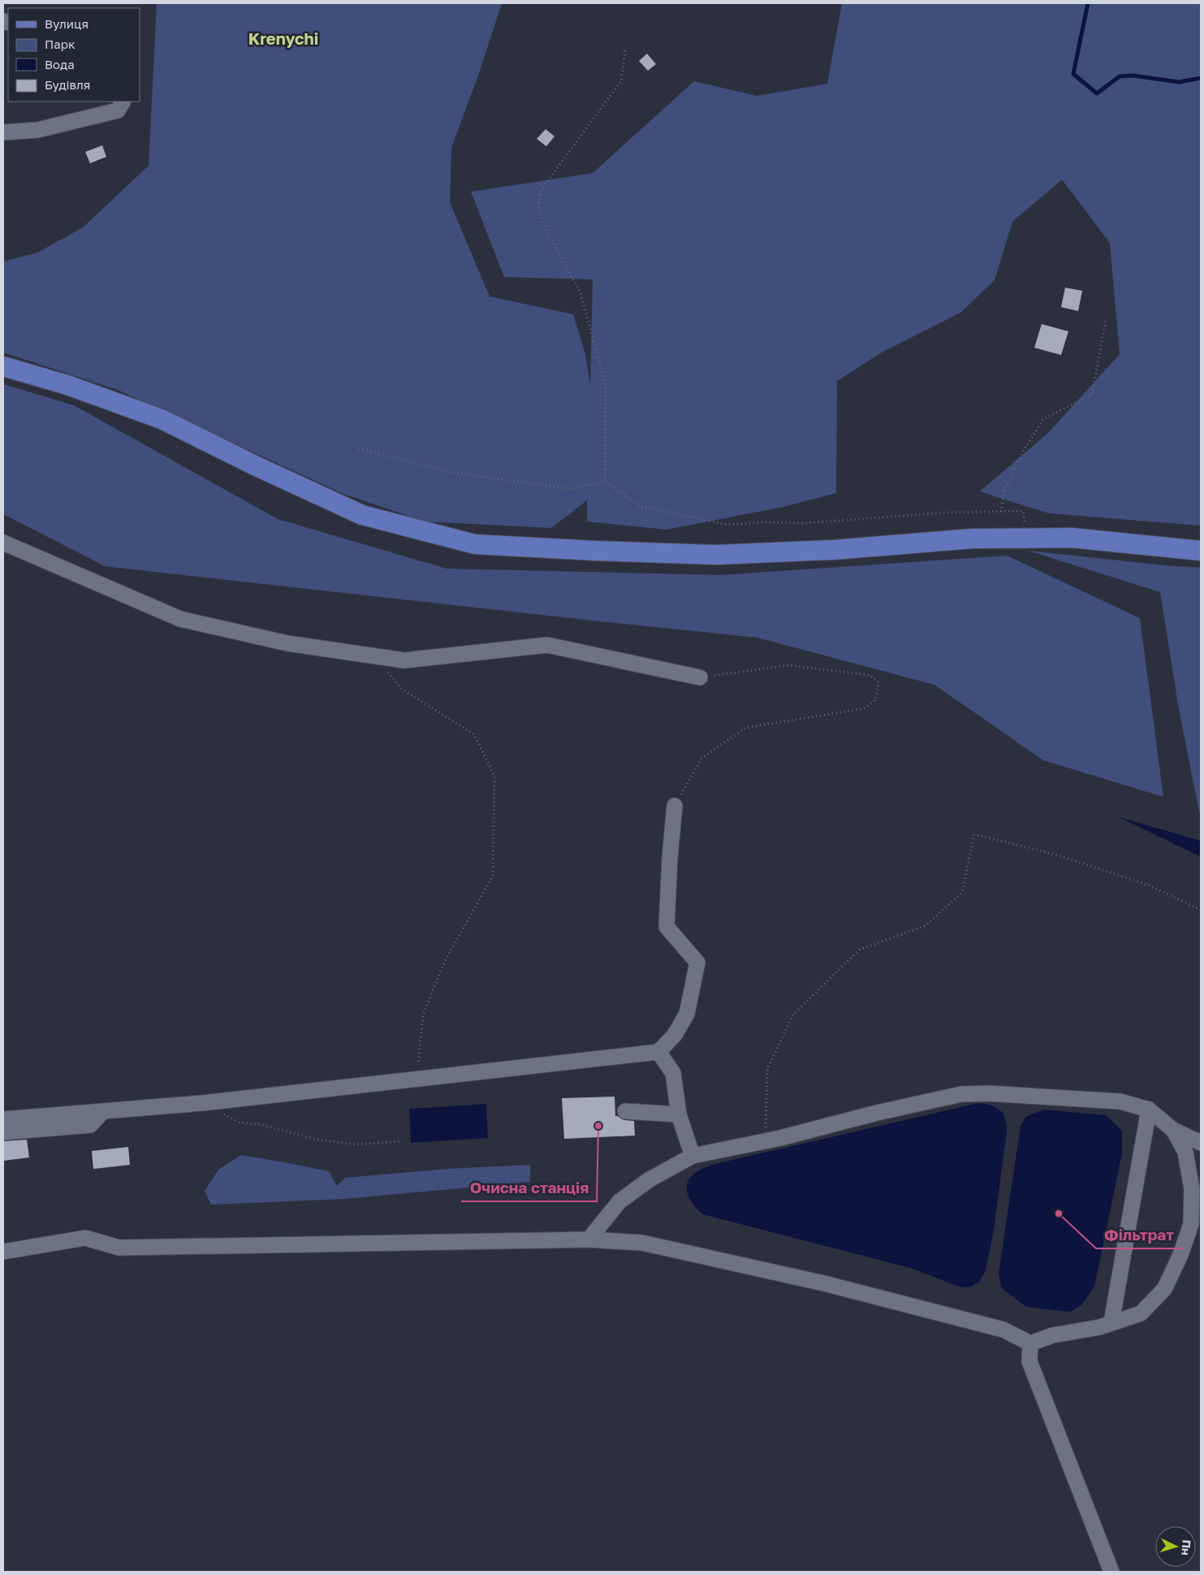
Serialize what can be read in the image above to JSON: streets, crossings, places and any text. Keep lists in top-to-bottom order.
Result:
{
  "districts": ["Krenychi"],
  "places": ["Очисна станція", "Фільтрат"],
  "legend": [
    "Вулиця",
    "Парк",
    "Вода",
    "Будівля"
  ],
  "north": "right"
}
